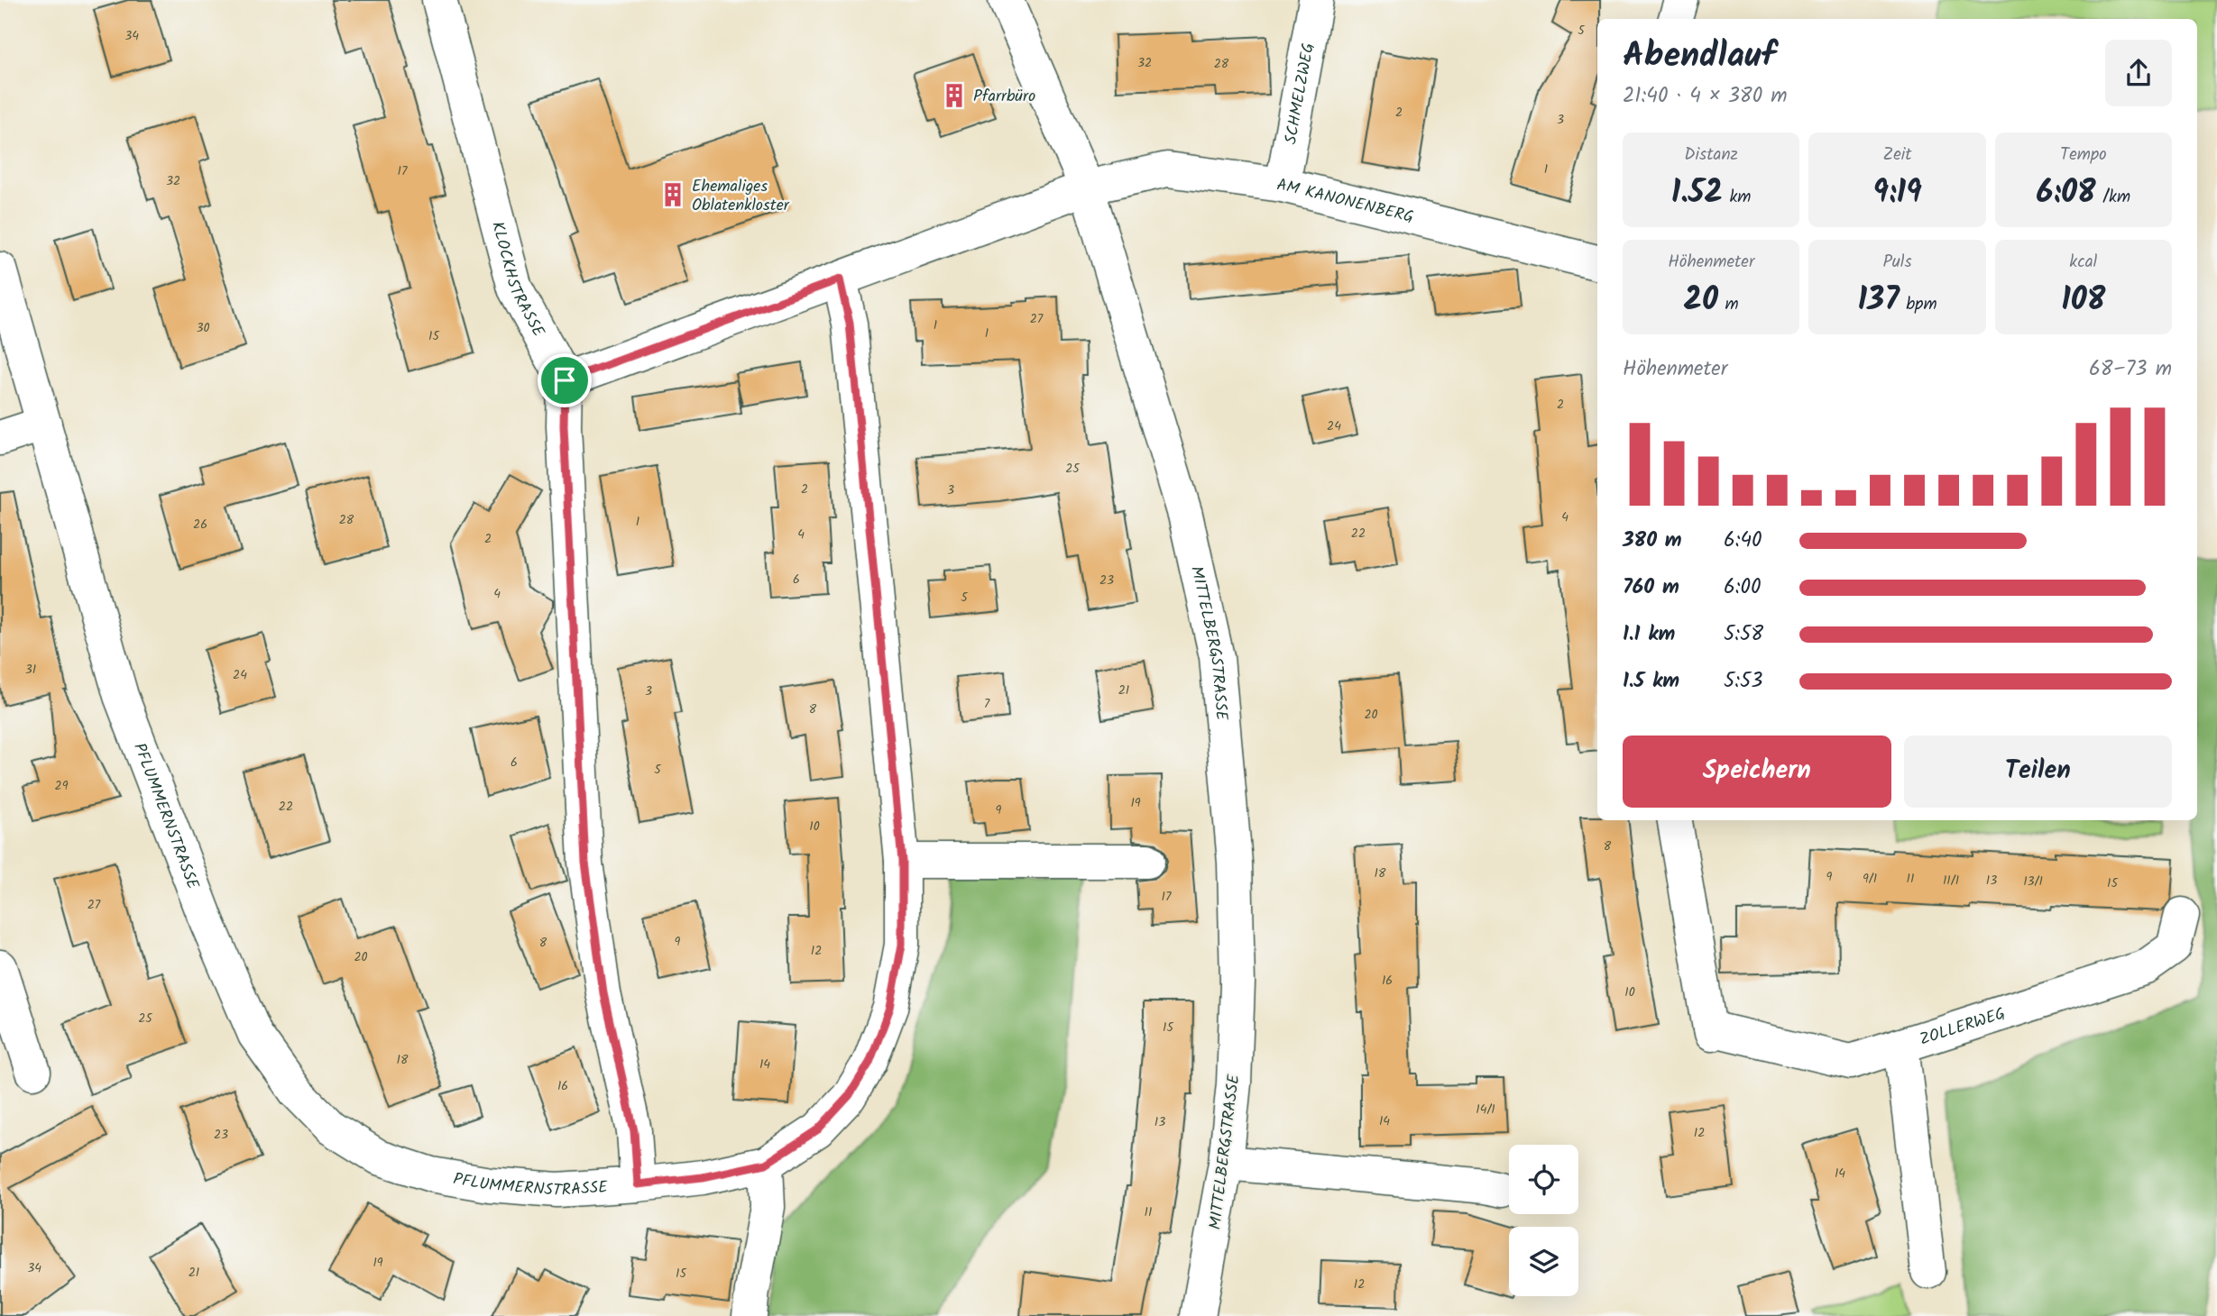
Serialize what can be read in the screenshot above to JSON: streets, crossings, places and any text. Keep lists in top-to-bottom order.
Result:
{
  "streets": {
    "street": [
      "SCHMELZWEG",
      "AM KANONENBERG",
      "KLOCKHSTRASSE",
      "MITTELBERGSTRASSE",
      "PFLUMMERNSTRASSE",
      "ZOLLERWEG"
    ]
  },
  "crossings": [
    ["SCHMELZWEG", "AM KANONENBERG"],
    ["AM KANONENBERG", "MITTELBERGSTRASSE"]
  ],
  "places": {
    "building": ["Pfarrbüro", "Ehemaliges Oblatenkloster"]
  },
  "house_numbers": [
    "5",
    "34",
    "32",
    "28",
    "2",
    "3",
    "1",
    "17",
    "32",
    "27",
    "1",
    "30",
    "1",
    "15",
    "2",
    "24",
    "25",
    "2",
    "3",
    "4",
    "28",
    "1",
    "26",
    "22",
    "4",
    "2",
    "6",
    "23",
    "4",
    "5",
    "31",
    "24",
    "21",
    "3",
    "7",
    "8",
    "20",
    "6",
    "5",
    "29",
    "19",
    "22",
    "9",
    "10",
    "8",
    "18",
    "9",
    "9/1",
    "11",
    "11/1",
    "13",
    "13/1",
    "15",
    "17",
    "27",
    "9",
    "8",
    "12",
    "20",
    "16",
    "10",
    "25",
    "15",
    "18",
    "14",
    "16",
    "14/1",
    "14",
    "13",
    "12",
    "23",
    "14",
    "11",
    "19",
    "34",
    "21",
    "15",
    "12"
  ],
  "page": {
    "heading": ["Abendlauf", "21:40 · 4 × 380 m"],
    "stats": [
      ["Distanz", "1.52 km"],
      ["Zeit", "9:19"],
      ["Tempo", "6:08 /km"],
      ["Höhenmeter", "20 m"],
      ["Puls", "137 bpm"],
      ["kcal", "108"]
    ],
    "chart": ["Höhenmeter", "68–73 m"],
    "list": [
      {
        "name": "380 m",
        "note": "6:40"
      },
      {
        "name": "760 m",
        "note": "6:00"
      },
      {
        "name": "1.1 km",
        "note": "5:58"
      },
      {
        "name": "1.5 km",
        "note": "5:53"
      }
    ],
    "buttons": ["Speichern", "Teilen"]
  }
}
